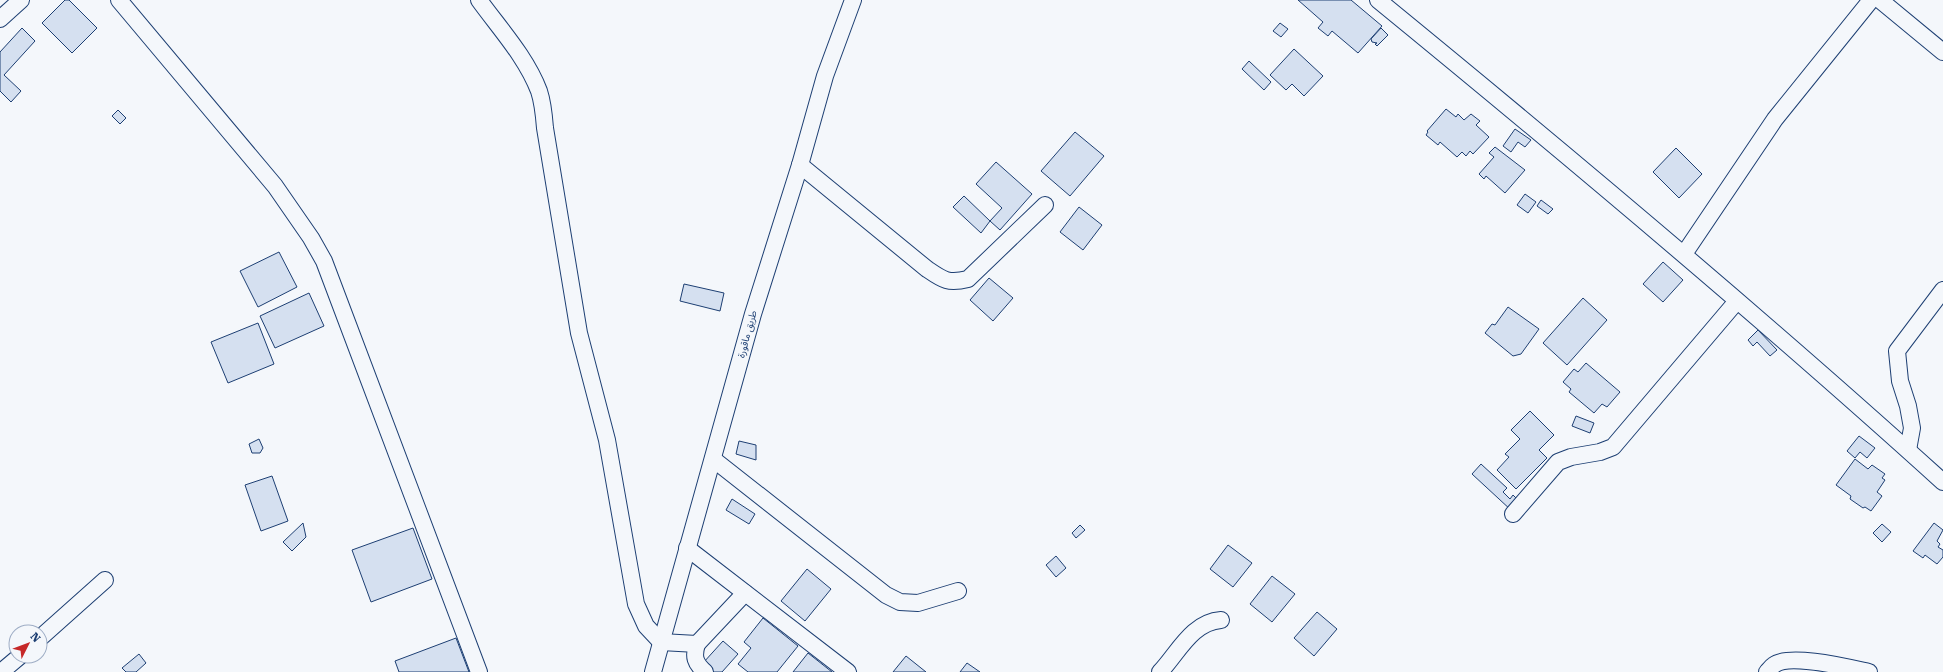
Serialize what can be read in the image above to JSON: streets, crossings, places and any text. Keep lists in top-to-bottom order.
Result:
{
  "streets": {
    "street": ["طريق ماقورة"]
  },
  "north": "top right"
}
